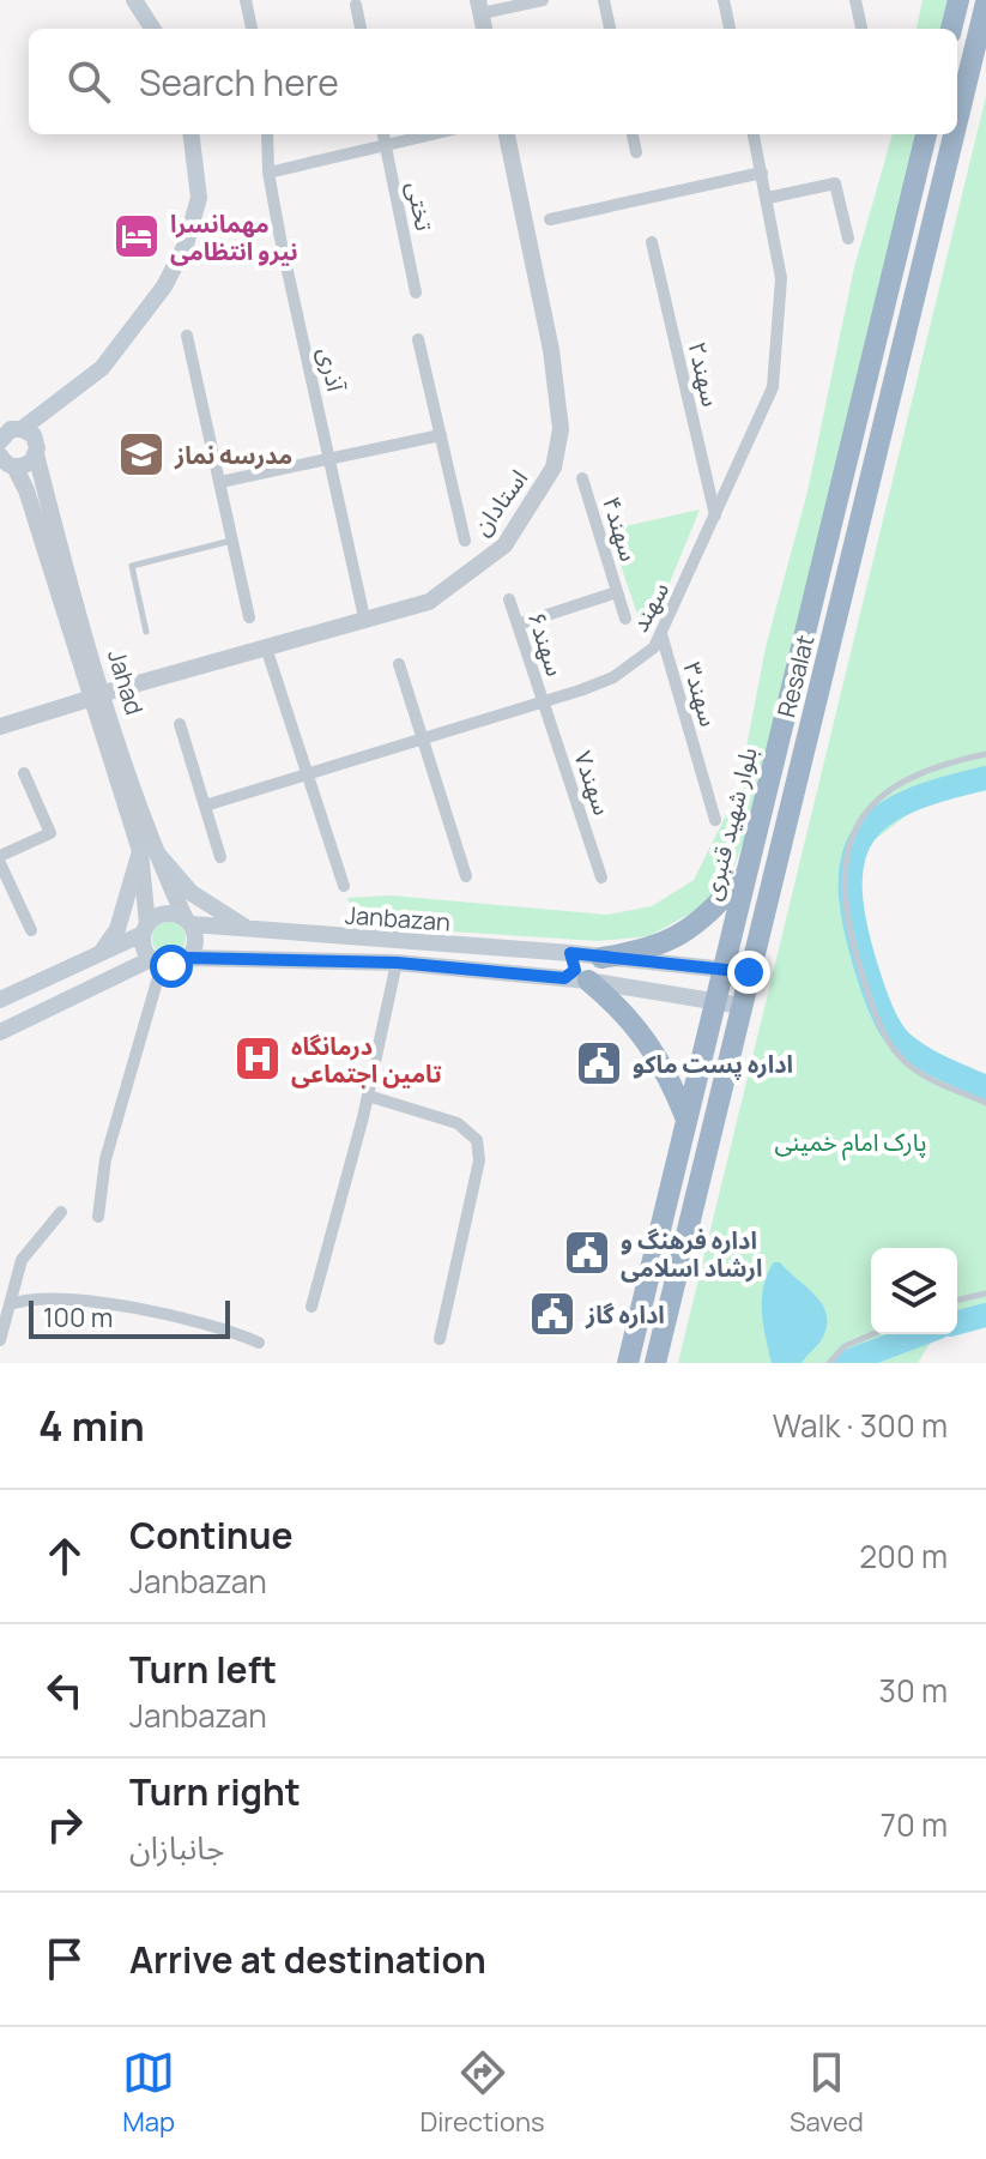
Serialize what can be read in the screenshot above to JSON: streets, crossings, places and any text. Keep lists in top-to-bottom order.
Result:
{
  "streets": {
    "highway": ["Resalat", "بلوار شهید قنبری"],
    "main road": ["Janbazan"],
    "street": [
      "تختی",
      "آذری",
      "سهند۲",
      "استادان",
      "سهند۴",
      "سهند",
      "سهند۶",
      "Jahad",
      "سهند۳",
      "سهند۷"
    ]
  },
  "crossings": [
    ["آذری", "استادان"],
    ["سهند۲", "سهند"],
    ["استادان", "Jahad"],
    ["سهند", "سهند۶"],
    ["سهند", "سهند۳"],
    ["سهند", "سهند۷"],
    ["سهند۶", "سهند۷"],
    ["Resalat", "Janbazan"],
    ["Jahad", "Janbazan"],
    ["بلوار شهید قنبری", "Janbazan"]
  ],
  "parks": ["پارک امام خمینی"],
  "places": {
    "hotel": ["مهمانسرا نیرو انتظامی"],
    "school or university": ["مدرسه نماز"],
    "hospital": ["درمانگاه تامین اجتماعی"],
    "public building": ["اداره پست ماکو", "اداره فرهنگ و ارشاد اسلامی", "اداره گاز"]
  },
  "scale_bar": "100 m",
  "page": {
    "search": "Search here",
    "scale": "100 m",
    "heading": ["4 min", "Walk · 300 m"],
    "list": [
      ["Continue", "Janbazan", "200 m"],
      ["Turn left", "Janbazan", "30 m"],
      ["Turn right", "جانبازان", "70 m"],
      "Arrive at destination"
    ],
    "nav": ["Map", "Directions", "Saved"]
  }
}
